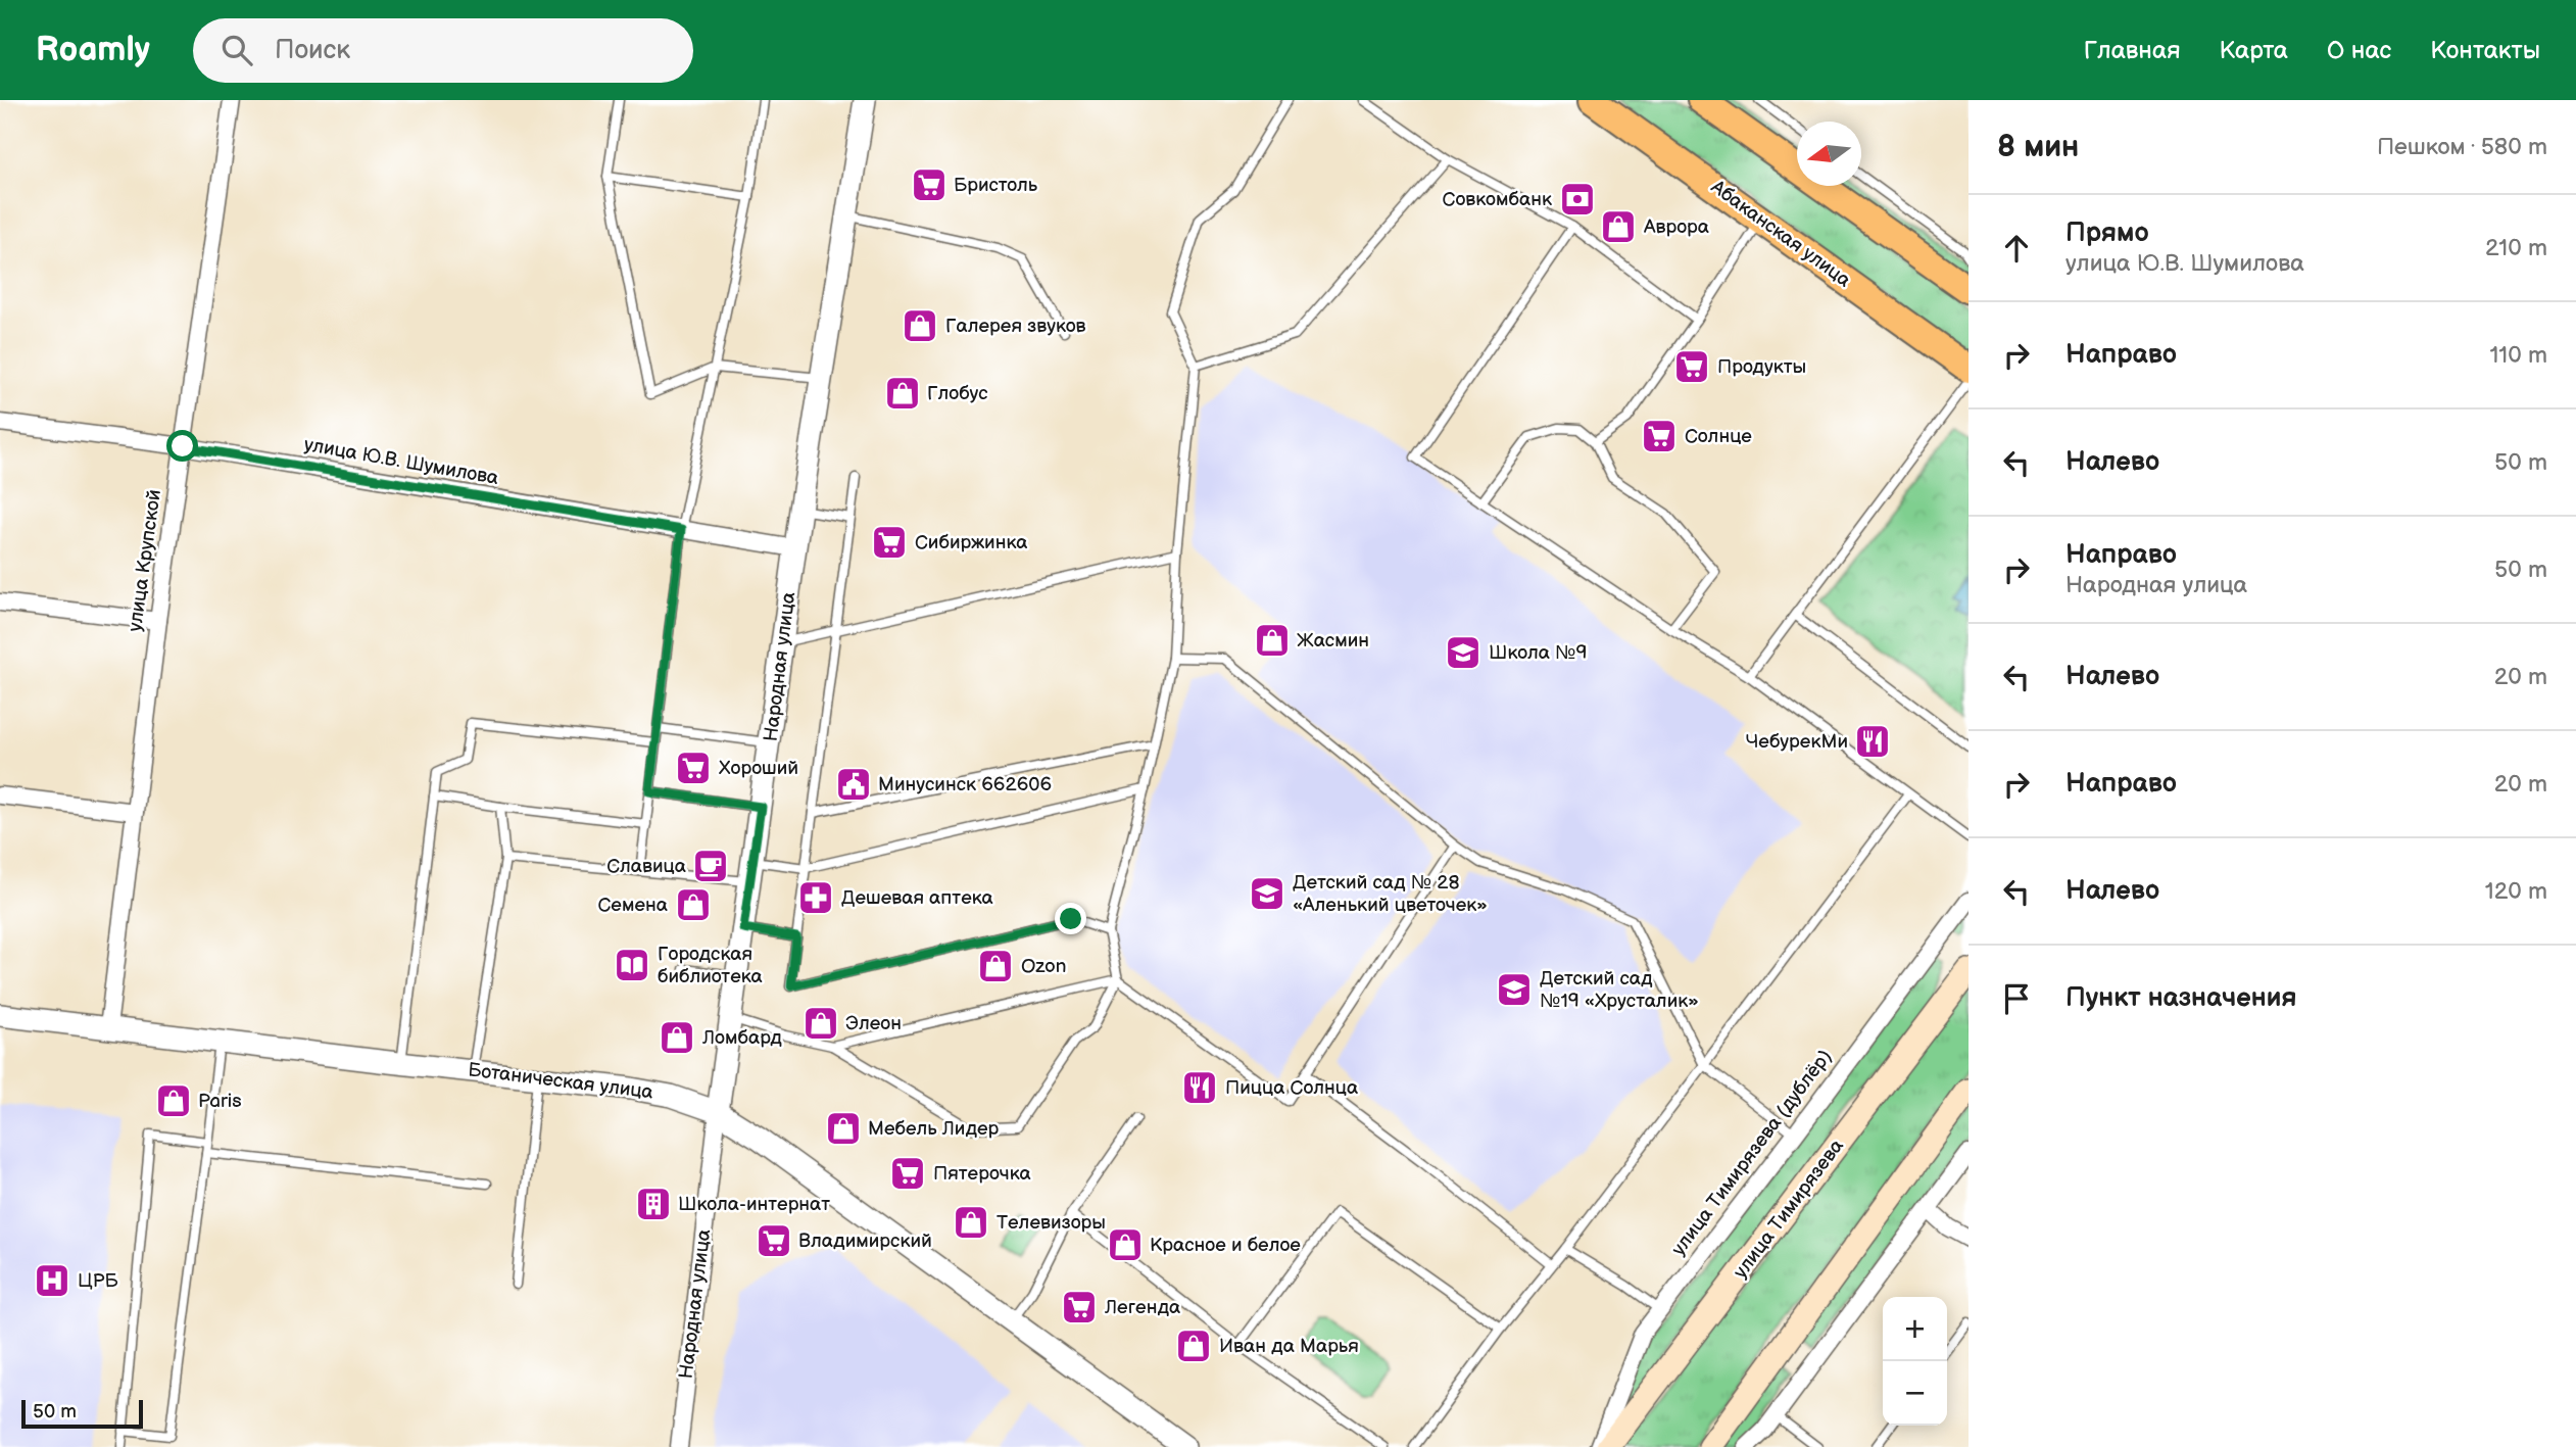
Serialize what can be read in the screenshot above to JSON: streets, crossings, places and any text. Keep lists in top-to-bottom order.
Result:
{
  "streets": {
    "main road": ["Абаканская улица", "улица Тимирязева"],
    "street": [
      "улица Ю.В. Шумилова",
      "улица Крупской",
      "Народная улица",
      "Ботаническая улица",
      "улица Тимирязева (дублёр)"
    ]
  },
  "crossings": [
    ["улица Ю.В. Шумилова", "улица Крупской"],
    ["улица Ю.В. Шумилова", "Народная улица"],
    ["улица Крупской", "Ботаническая улица"],
    ["Народная улица", "Ботаническая улица"]
  ],
  "places": {
    "supermarket": [
      "Бристоль",
      "Продукты",
      "Солнце",
      "Сибиржинка",
      "Хороший",
      "Пятерочка",
      "Владимирский",
      "Легенда"
    ],
    "bank": ["Совкомбанк"],
    "shop": [
      "Аврора",
      "Галерея звуков",
      "Глобус",
      "Жасмин",
      "Семена",
      "Ozon",
      "Элеон",
      "Ломбард",
      "Paris",
      "Мебель Лидер",
      "Телевизоры",
      "Красное и белое",
      "Иван да Марья"
    ],
    "school or university": ["Школа №9", "Детский сад № 28 «Аленький цветочек»", "Детский сад №19 «Хрусталик»"],
    "restaurant": ["ЧебурекМи", "Пицца Солнца"],
    "public building": ["Минусинск 662606"],
    "cafe": ["Славица"],
    "pharmacy": ["Дешевая аптека"],
    "library": ["Городская библиотека"],
    "building": ["Школа-интернат"],
    "hospital": ["ЦРБ"]
  },
  "scale_bar": "50 m",
  "north": "left",
  "page": {
    "header": "Roamly",
    "search": "Поиск",
    "nav": [
      "Главная",
      "Карта",
      "О нас",
      "Контакты"
    ],
    "heading": ["8 мин", "Пешком · 580 m"],
    "list": [
      ["Прямо", "улица Ю.В. Шумилова", "210 m"],
      ["Направо", "110 m"],
      ["Налево", "50 m"],
      ["Направо", "Народная улица", "50 m"],
      ["Налево", "20 m"],
      ["Направо", "20 m"],
      ["Налево", "120 m"],
      "Пункт назначения"
    ],
    "map_buttons": ["+", "−"],
    "scale": "50 m"
  }
}
